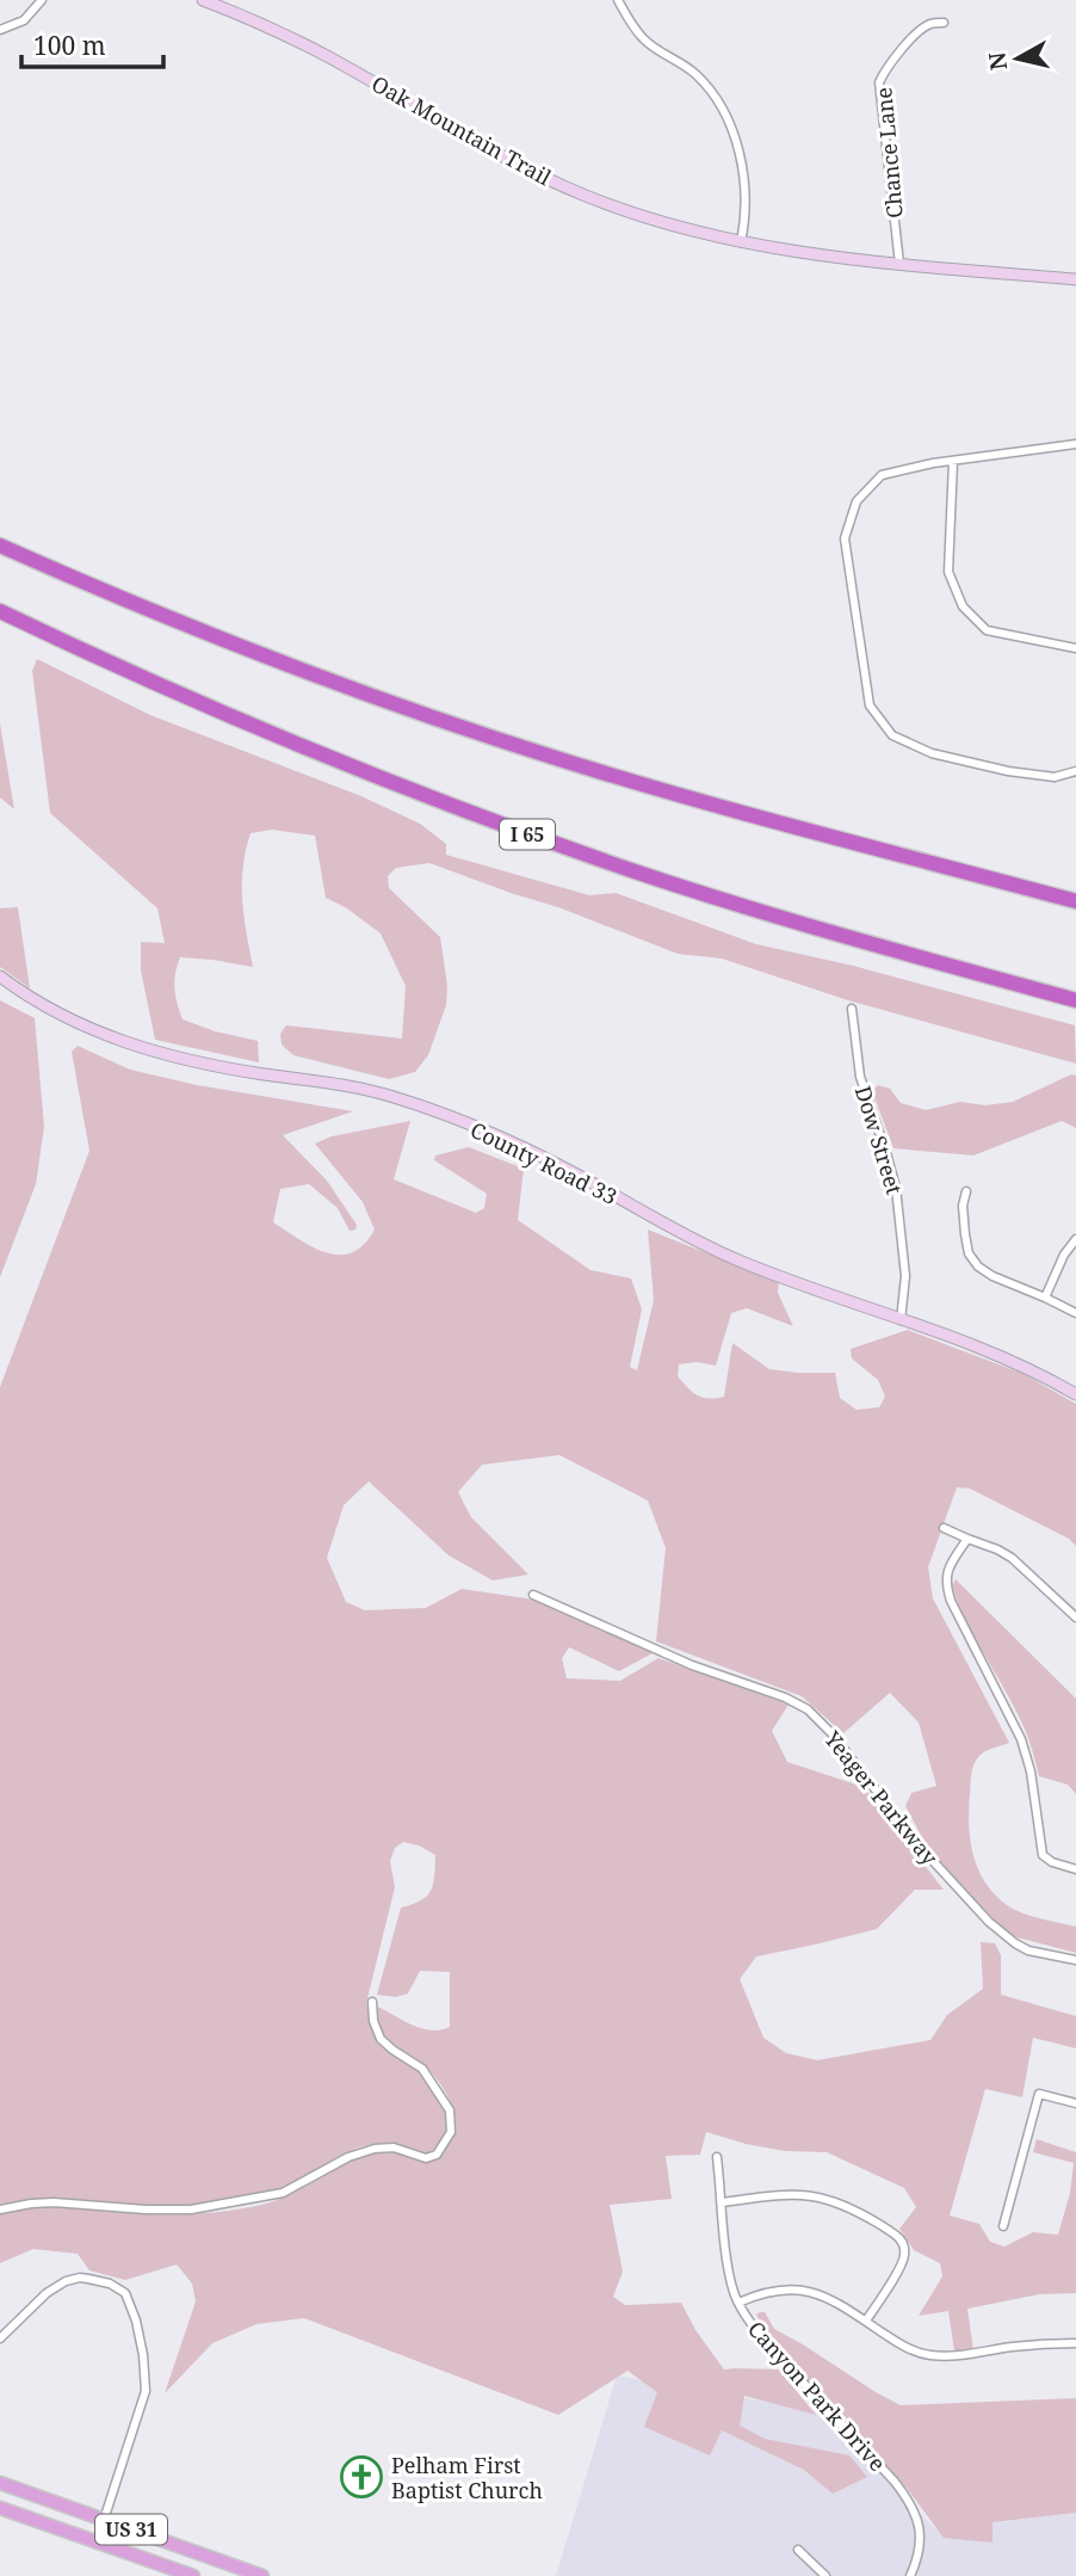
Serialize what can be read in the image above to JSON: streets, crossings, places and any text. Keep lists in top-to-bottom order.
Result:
{
  "streets": {
    "highway": ["I 65"],
    "main road": ["US 31"],
    "street": [
      "Oak Mountain Trail",
      "Chance Lane",
      "Dow Street",
      "County Road 33",
      "Yeager Parkway",
      "Canyon Park Drive"
    ]
  },
  "crossings": [
    ["Oak Mountain Trail", "Chance Lane"],
    ["Dow Street", "County Road 33"]
  ],
  "places": {
    "church": ["Pelham First Baptist Church"]
  },
  "scale_bar": "100 m",
  "north": "left"
}
